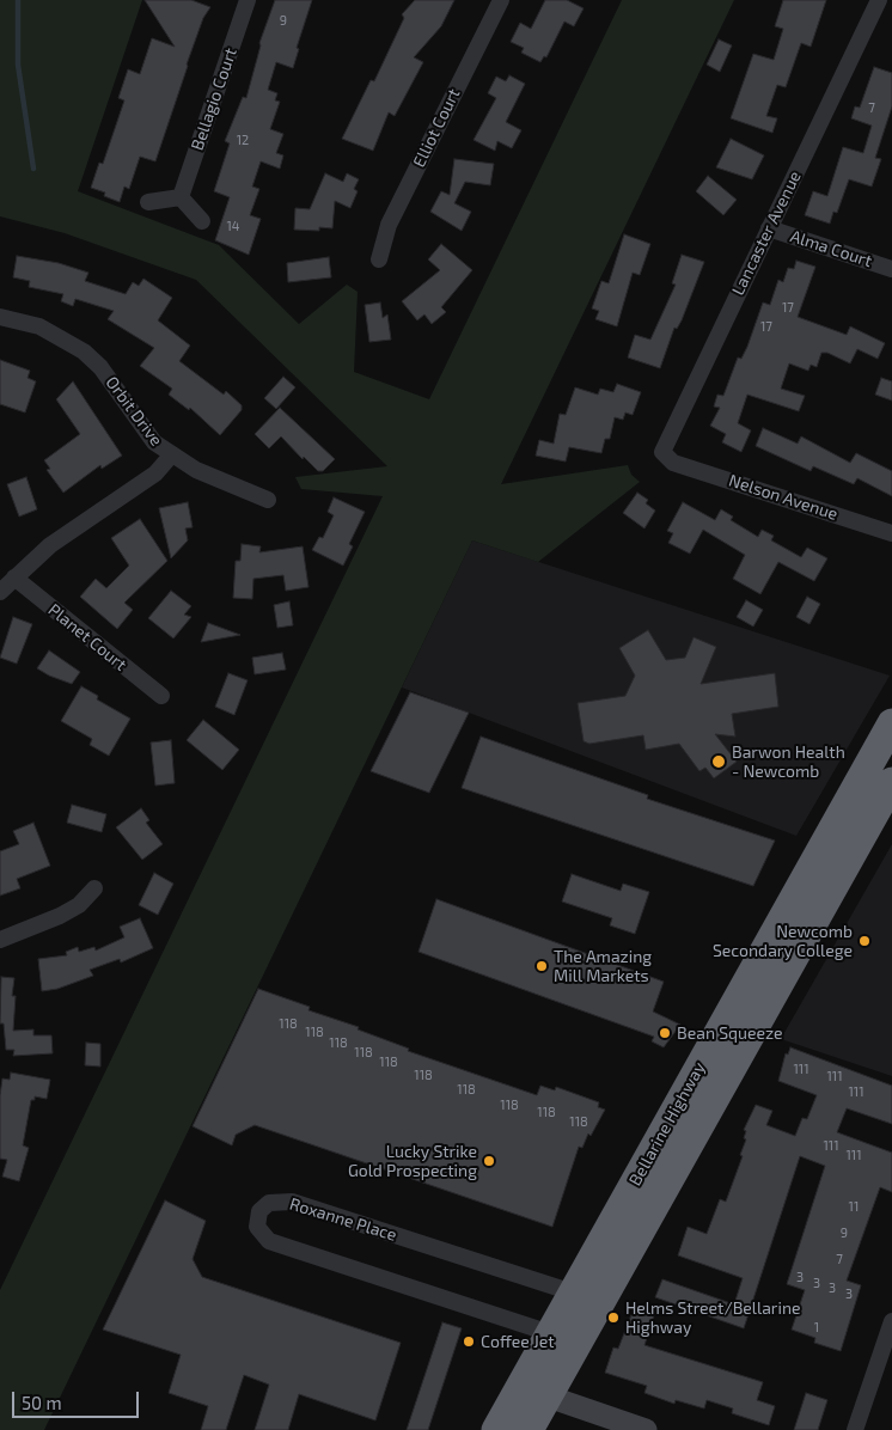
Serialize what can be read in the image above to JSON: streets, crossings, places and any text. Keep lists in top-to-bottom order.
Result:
{
  "streets": {
    "highway": ["Bellarine Highway"],
    "street": [
      "Bellagio Court",
      "Elliot Court",
      "Lancaster Avenue",
      "Alma Court",
      "Orbit Drive",
      "Nelson Avenue",
      "Planet Court",
      "Roxanne Place"
    ]
  },
  "crossings": [
    ["Lancaster Avenue", "Alma Court"],
    ["Lancaster Avenue", "Nelson Avenue"],
    ["Orbit Drive", "Planet Court"],
    ["Bellarine Highway", "Roxanne Place"]
  ],
  "places": [
    "Barwon Health - Newcomb",
    "Newcomb Secondary College",
    "The Amazing Mill Markets",
    "Bean Squeeze",
    "Lucky Strike Gold Prospecting",
    "Helms Street/Bellarine Highway",
    "Coffee Jet"
  ],
  "house_numbers": [
    "9",
    "7",
    "12",
    "14",
    "17",
    "17",
    "118",
    "118",
    "118",
    "118",
    "118",
    "111",
    "118",
    "111",
    "118",
    "111",
    "118",
    "118",
    "118",
    "111",
    "111",
    "11",
    "9",
    "7",
    "3",
    "3",
    "3",
    "3",
    "1"
  ],
  "scale_bar": "50 m"
}
